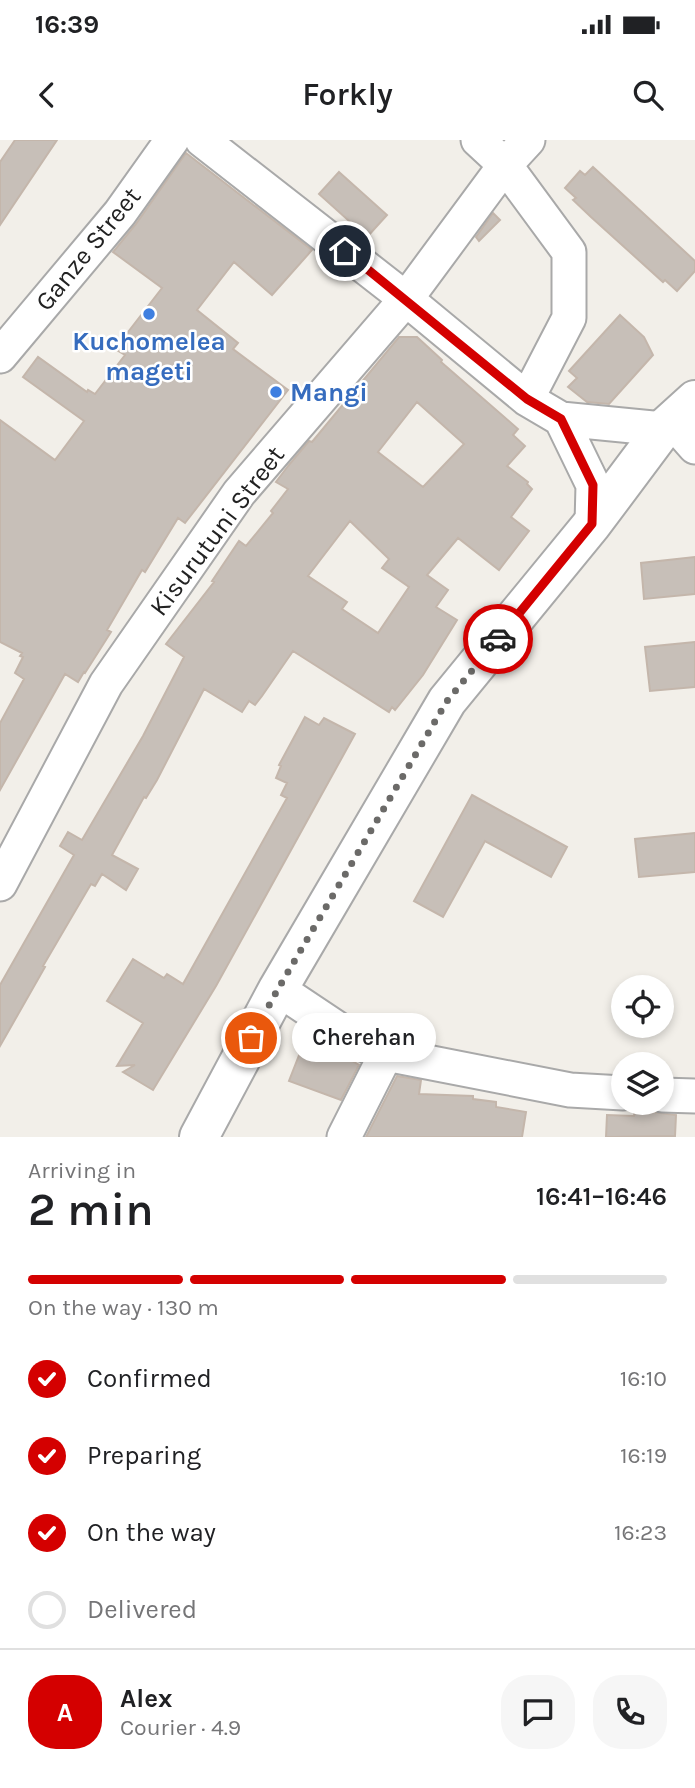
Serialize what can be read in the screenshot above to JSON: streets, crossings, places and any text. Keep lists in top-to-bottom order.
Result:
{
  "streets": {
    "street": ["Ganze Street", "Kisurutuni Street"]
  },
  "places": ["Kuchomelea mageti", "Mangi", "Cherehan"],
  "page": {
    "status": "16:39",
    "header": "Forkly",
    "bubble": "Cherehan",
    "heading": ["2 min", "Arriving in", "16:41–16:46"],
    "panel": ["Alex", "Courier · 4.9"],
    "bar": "On the way · 130 m",
    "list": [
      ["Confirmed", "16:10"],
      ["Preparing", "16:19"],
      ["On the way", "16:23"],
      "Delivered"
    ],
    "round": "A"
  }
}
